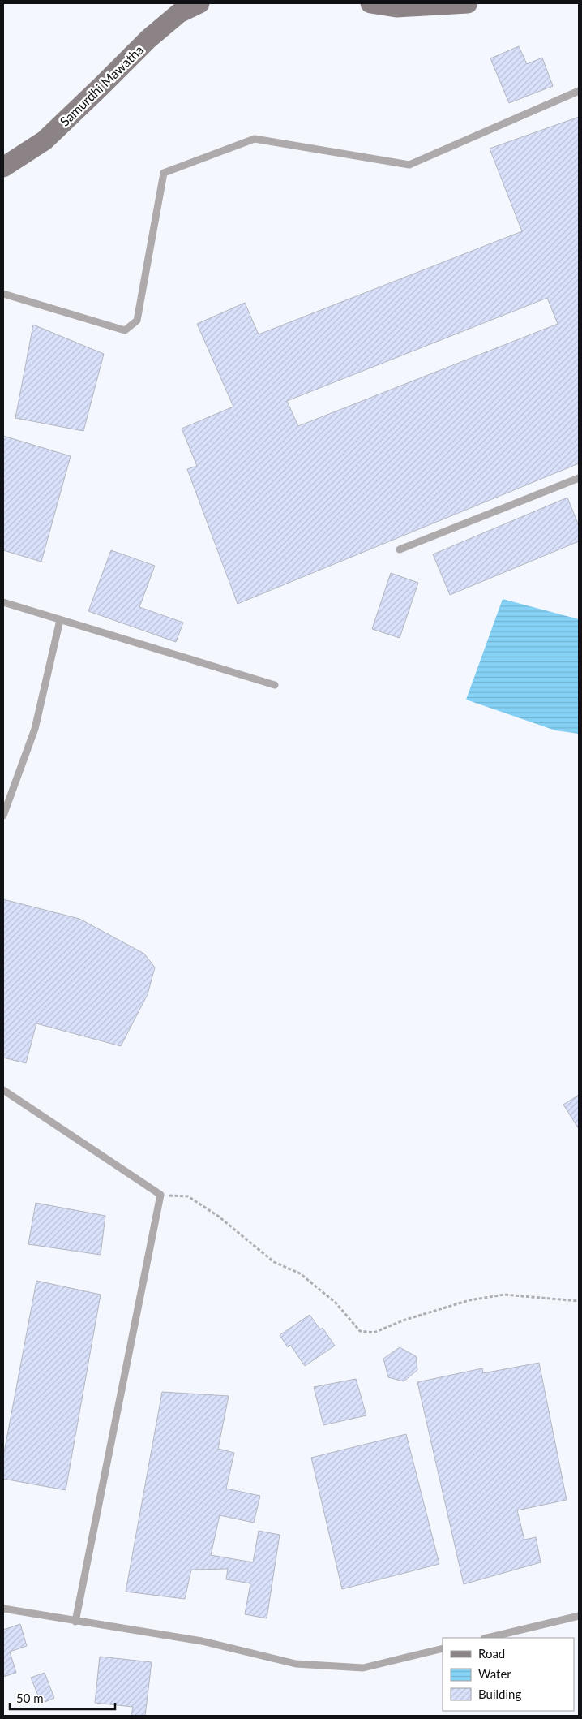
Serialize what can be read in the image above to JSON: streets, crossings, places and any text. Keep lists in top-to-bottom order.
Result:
{
  "streets": {
    "main road": ["Samurdhi Mawatha"]
  },
  "legend": ["Road", "Water", "Building"],
  "scale_bar": "50 m"
}
